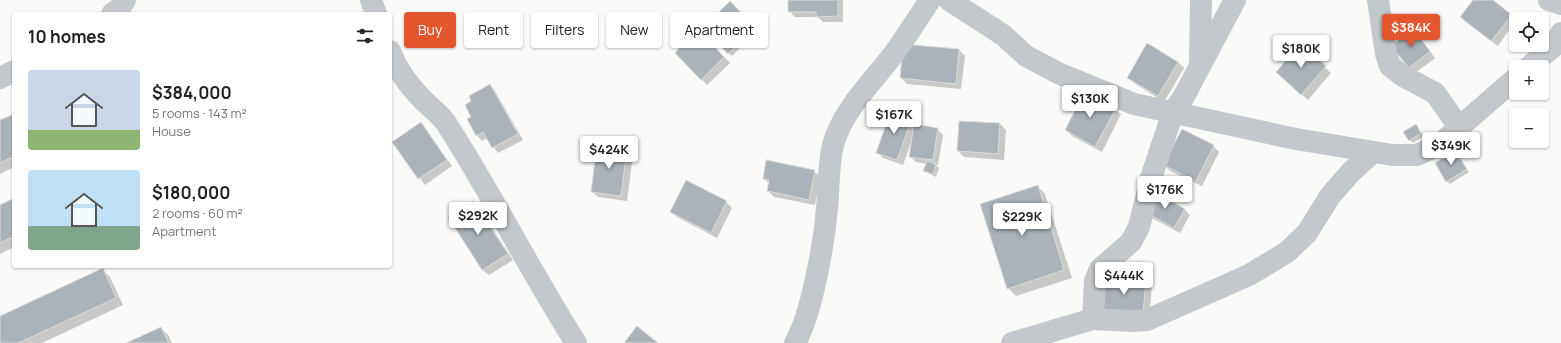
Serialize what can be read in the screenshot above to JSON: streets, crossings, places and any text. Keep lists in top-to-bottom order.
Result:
{
  "page": {
    "map_buttons": ["+", "−"],
    "chip": [
      "Buy",
      "Rent",
      "Filters",
      "New",
      "Apartment"
    ],
    "heading": "10 homes",
    "price": [
      "$384K",
      "$180K",
      "$130K",
      "$167K",
      "$349K",
      "$424K",
      "$176K",
      "$292K",
      "$229K",
      "$444K"
    ],
    "list": [
      {
        "name": "$384,000",
        "note": "5 rooms · 143 m² · House"
      },
      {
        "name": "$180,000",
        "note": "2 rooms · 60 m² · Apartment"
      }
    ]
  }
}
